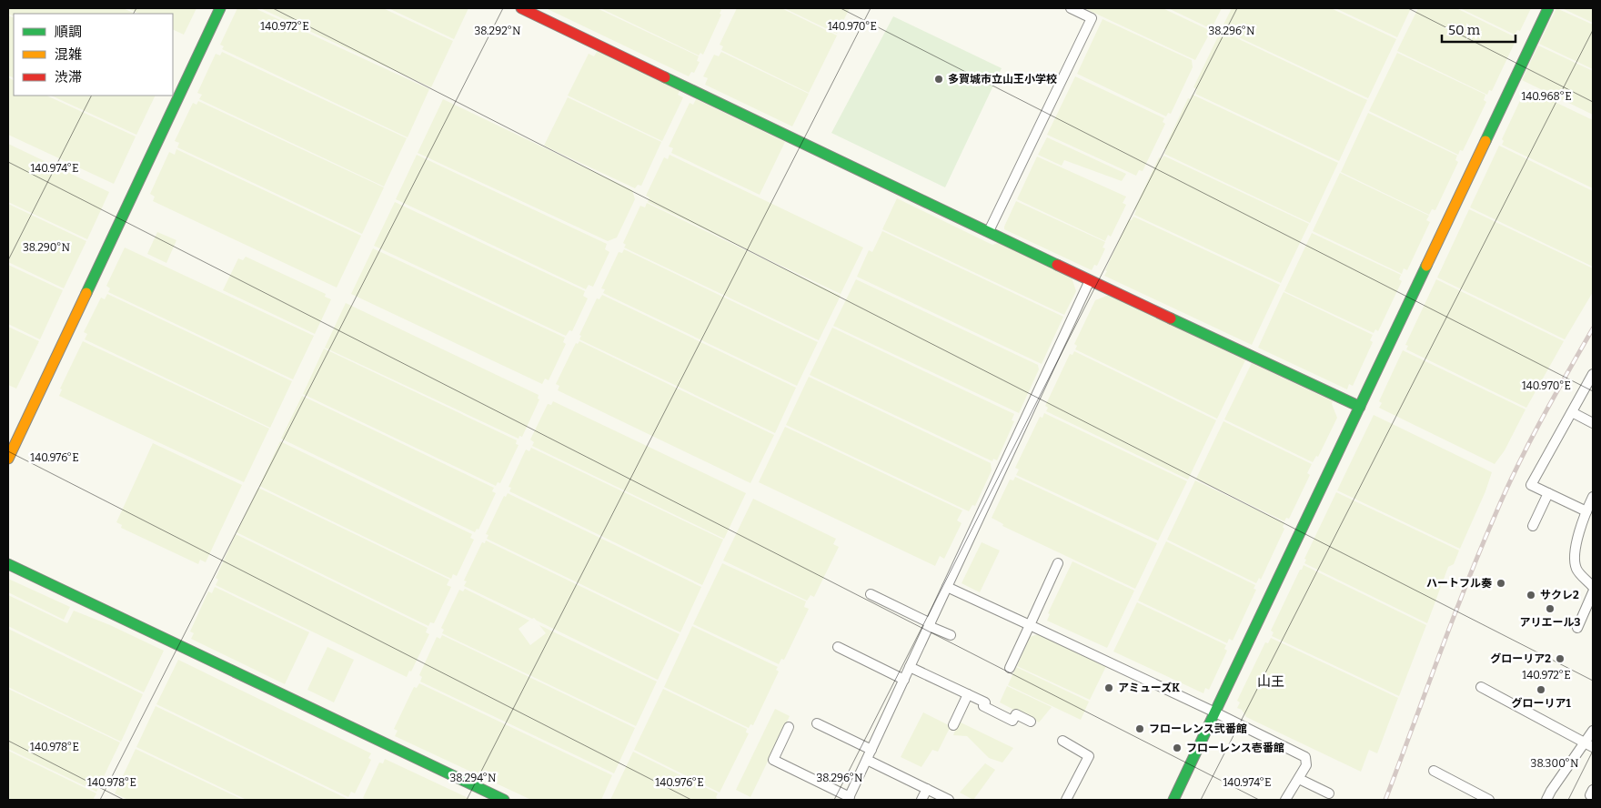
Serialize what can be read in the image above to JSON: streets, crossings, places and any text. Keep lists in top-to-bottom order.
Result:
{
  "districts": ["山王"],
  "places": [
    "多賀城市立山王小学校",
    "ハートフル奏",
    "サクレ2",
    "アリエール3",
    "グローリア2",
    "アミューズK",
    "グローリア1",
    "フローレンス弐番館",
    "フローレンス壱番館"
  ],
  "legend": ["順調", "混雑", "渋滞"],
  "scale_bar": "50 m",
  "coordinates": [
    "140.972°E",
    "140.970°E",
    "38.292°N",
    "38.296°N",
    "140.968°E",
    "140.974°E",
    "38.290°N",
    "140.976°E",
    "140.978°E",
    "38.300°N",
    "38.294°N"
  ]
}
